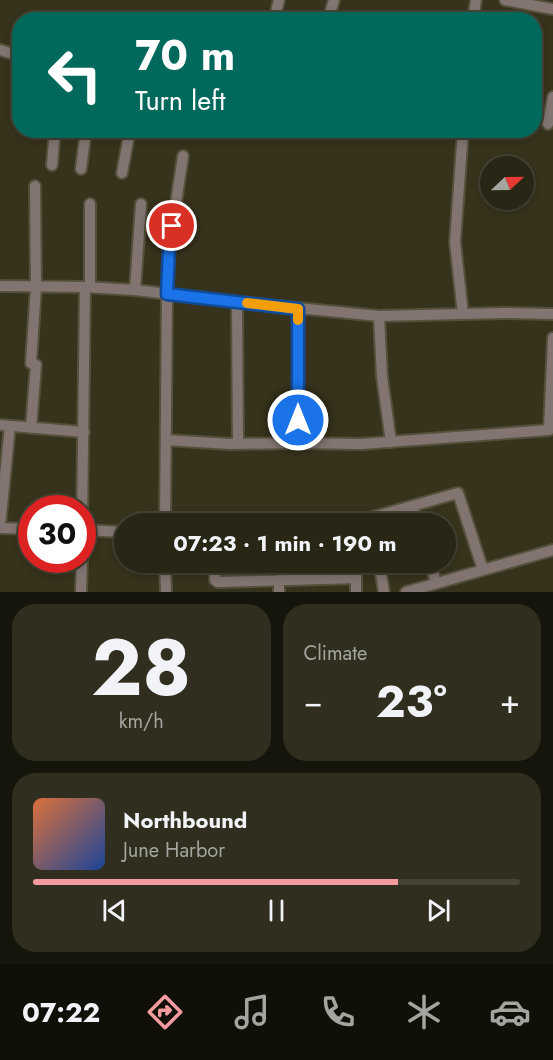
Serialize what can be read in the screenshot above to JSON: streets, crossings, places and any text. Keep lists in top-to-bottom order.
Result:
{
  "north": "right",
  "page": {
    "turn": ["70 m", "Turn left"],
    "limit": "30",
    "trip": "07:23 · 1 min · 190 m",
    "tile": [
      ["28", "km/h"],
      "Climate"
    ],
    "heat": ["−", "23°", "+"],
    "song": ["Northbound", "June Harbor"],
    "tabs": "07:22"
  }
}
